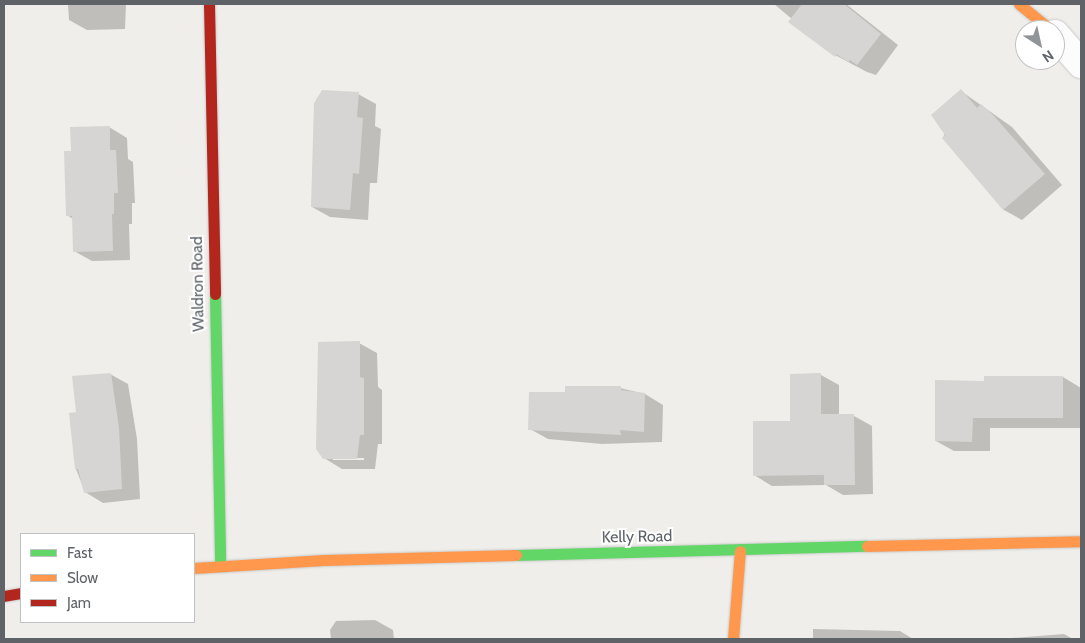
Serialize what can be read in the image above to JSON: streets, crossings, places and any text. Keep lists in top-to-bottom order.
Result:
{
  "streets": {
    "street": ["Waldron Road", "Kelly Road"]
  },
  "crossings": [
    ["Waldron Road", "Kelly Road"]
  ],
  "legend": ["Fast", "Slow", "Jam"],
  "north": "bottom right"
}
